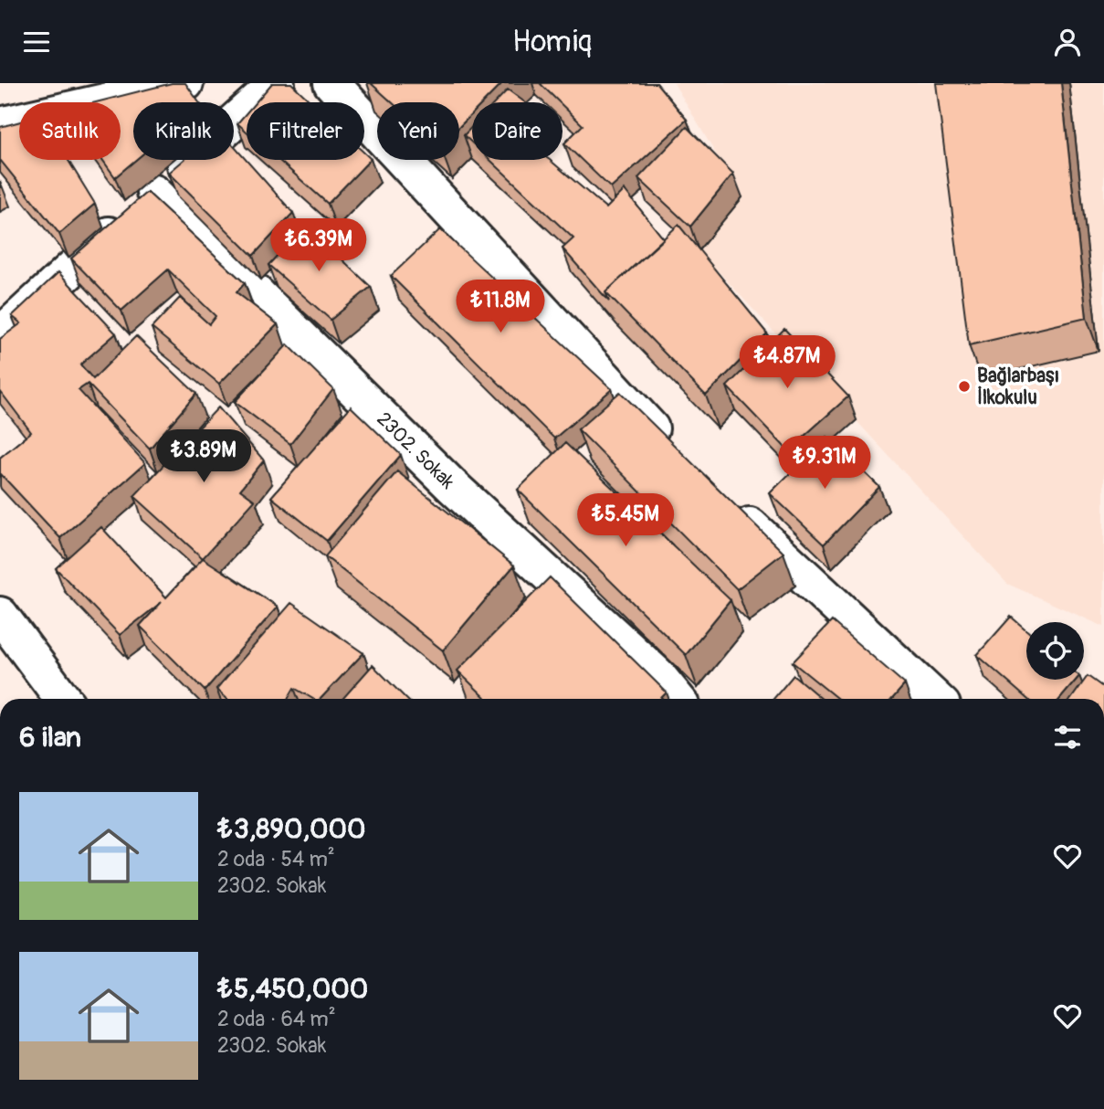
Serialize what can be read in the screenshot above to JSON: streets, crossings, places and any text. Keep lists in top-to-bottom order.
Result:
{
  "streets": {
    "street": ["2302. Sokak"]
  },
  "places": ["Bağlarbaşı İlkokulu"],
  "page": {
    "header": "Homiq",
    "chip": [
      "Satılık",
      "Kiralık",
      "Filtreler",
      "Yeni",
      "Daire"
    ],
    "price": [
      "₺6.39M",
      "₺11.8M",
      "₺4.87M",
      "₺3.89M",
      "₺9.31M",
      "₺5.45M"
    ],
    "heading": "6 ilan",
    "list": [
      {
        "name": "₺3,890,000",
        "note": "2 oda · 54 m² · 2302. Sokak"
      },
      {
        "name": "₺5,450,000",
        "note": "2 oda · 64 m² · 2302. Sokak"
      }
    ]
  }
}
